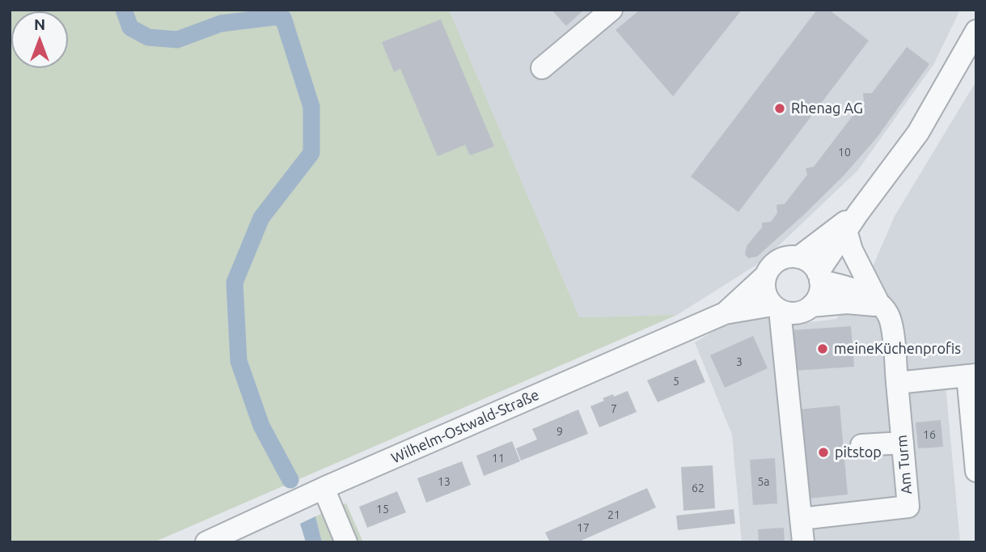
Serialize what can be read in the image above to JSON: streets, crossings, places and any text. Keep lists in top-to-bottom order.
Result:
{
  "streets": {
    "street": ["Wilhelm-Ostwald-Straße", "Am Turm"]
  },
  "places": ["Rhenag AG", "meineKüchenprofis", "pitstop"],
  "house_numbers": [
    "10",
    "3",
    "5",
    "7",
    "9",
    "16",
    "11",
    "13",
    "5a",
    "62",
    "15",
    "21",
    "17"
  ],
  "north": "top"
}
